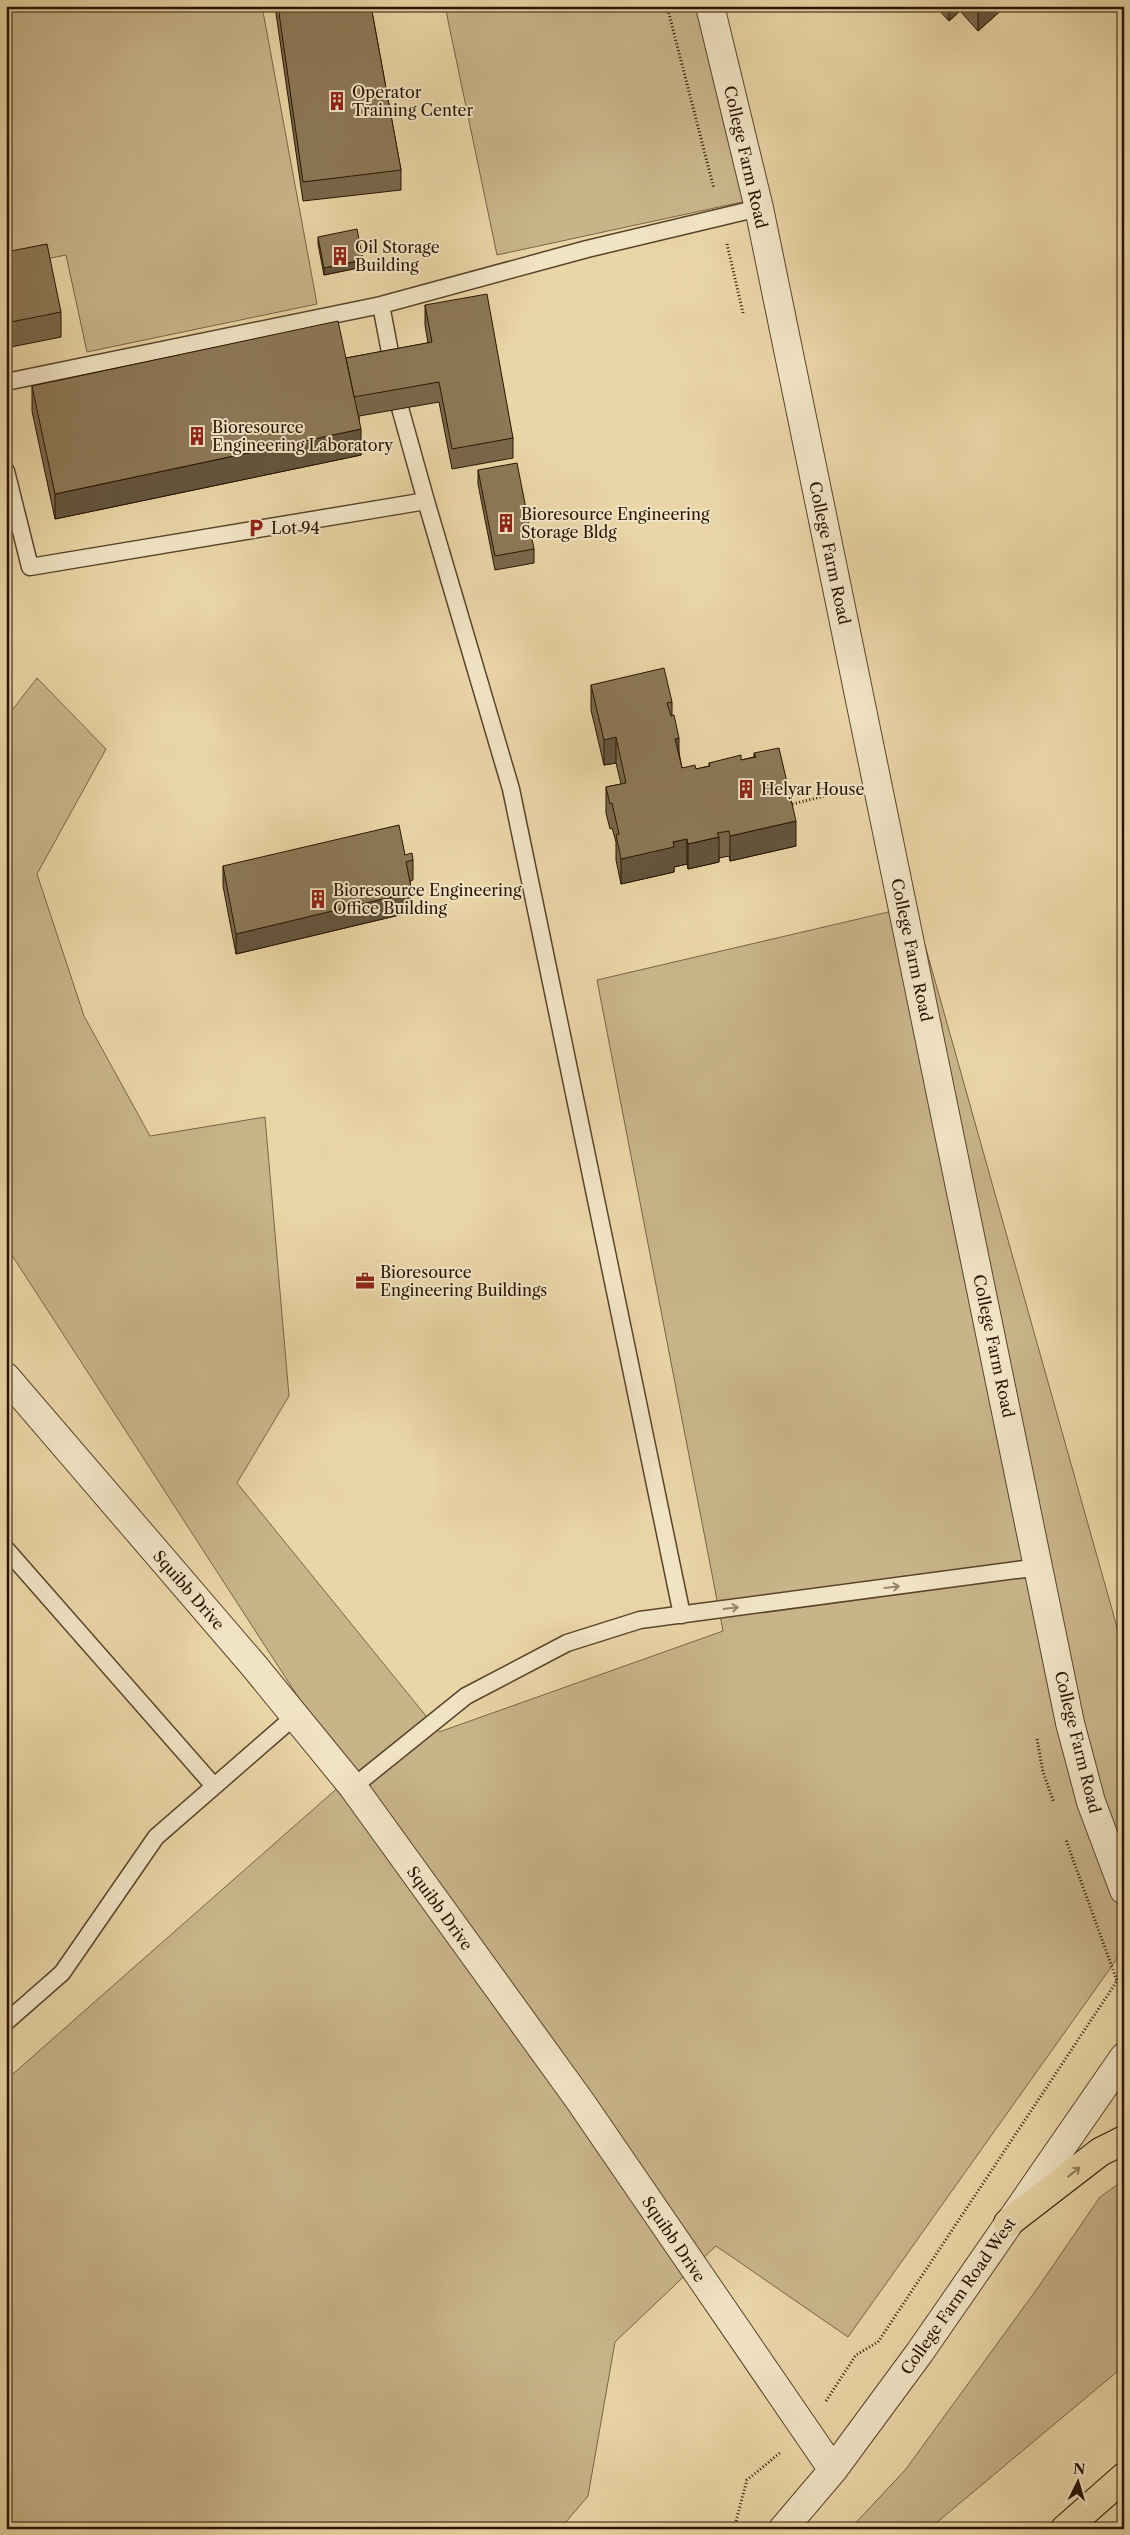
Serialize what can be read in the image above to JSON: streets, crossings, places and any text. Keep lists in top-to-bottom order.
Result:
{
  "streets": {
    "street": ["College Farm Road", "Squibb Drive", "College Farm Road West"]
  },
  "crossings": [
    ["Squibb Drive", "College Farm Road West"]
  ],
  "places": {
    "building": [
      "Operator Training Center",
      "Oil Storage Building",
      "Bioresource Engineering Laboratory",
      "Bioresource Engineering Storage Bldg",
      "Helyar House",
      "Bioresource Engineering Office Building"
    ],
    "parking": ["Lot 94"],
    "office": ["Bioresource Engineering Buildings"]
  },
  "north": "top"
}
